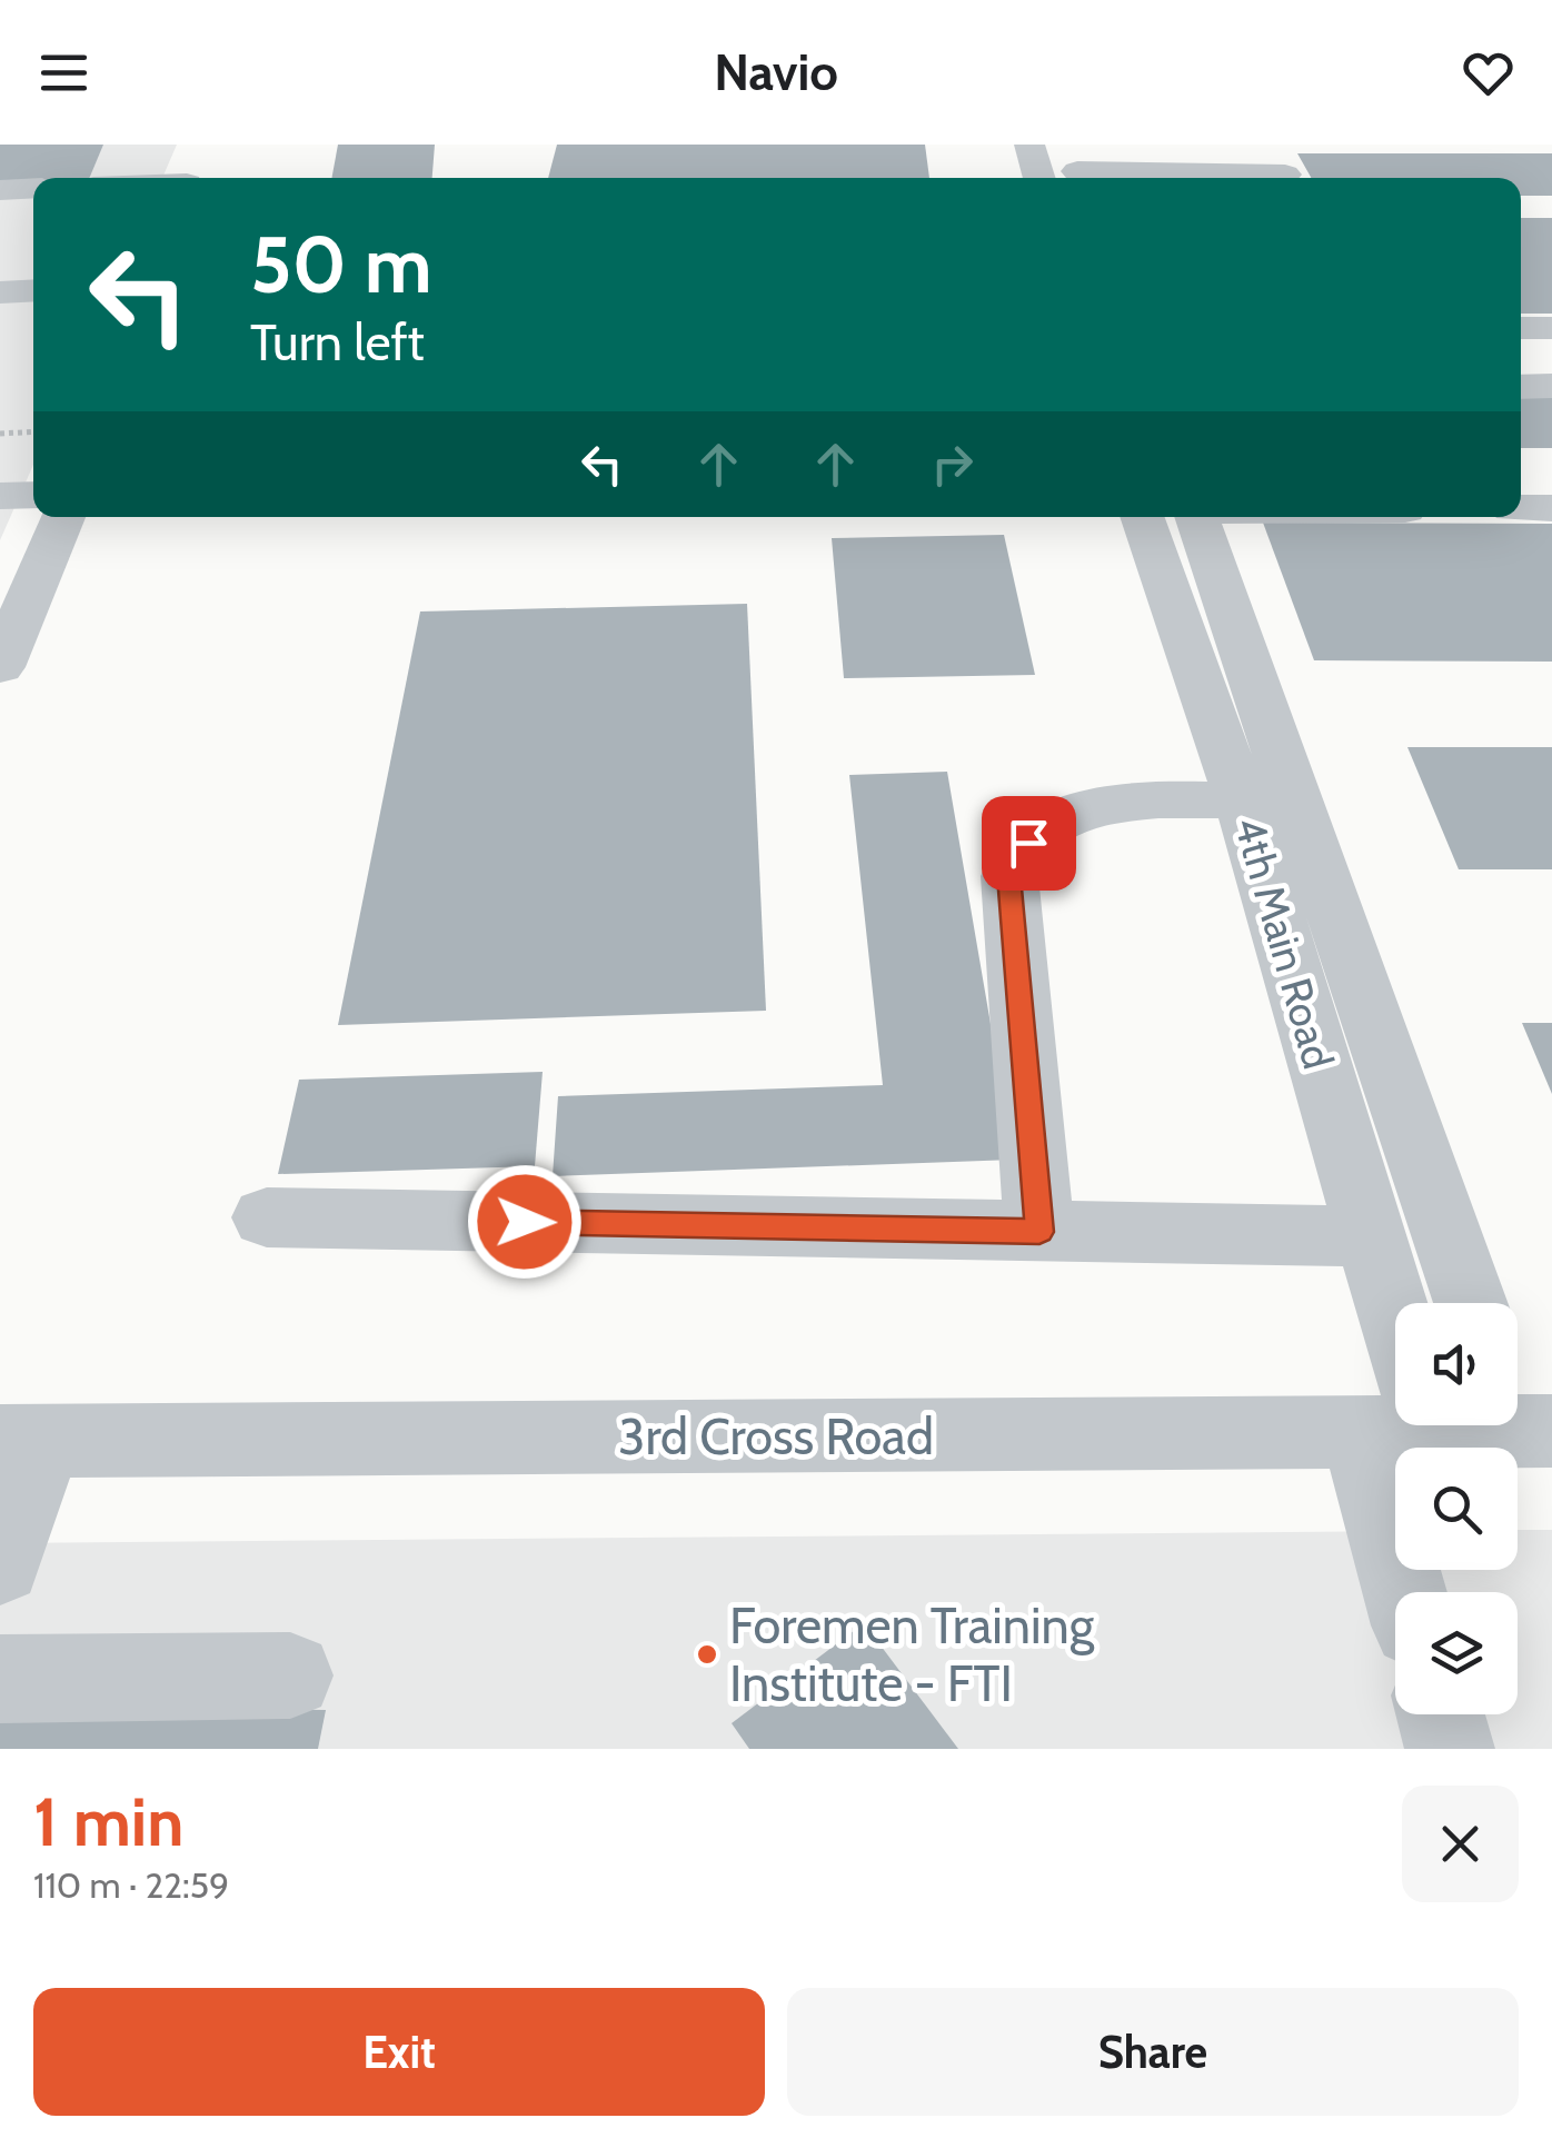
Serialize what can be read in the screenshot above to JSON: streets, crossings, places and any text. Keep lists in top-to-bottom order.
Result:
{
  "streets": {
    "street": ["4th Main Road", "3rd Cross Road"]
  },
  "places": ["Foremen Training Institute - FTI"],
  "page": {
    "header": "Navio",
    "turn": ["50 m", "Turn left"],
    "heading": ["1 min", "110 m · 22:59"],
    "buttons": ["Exit", "Share"]
  }
}
